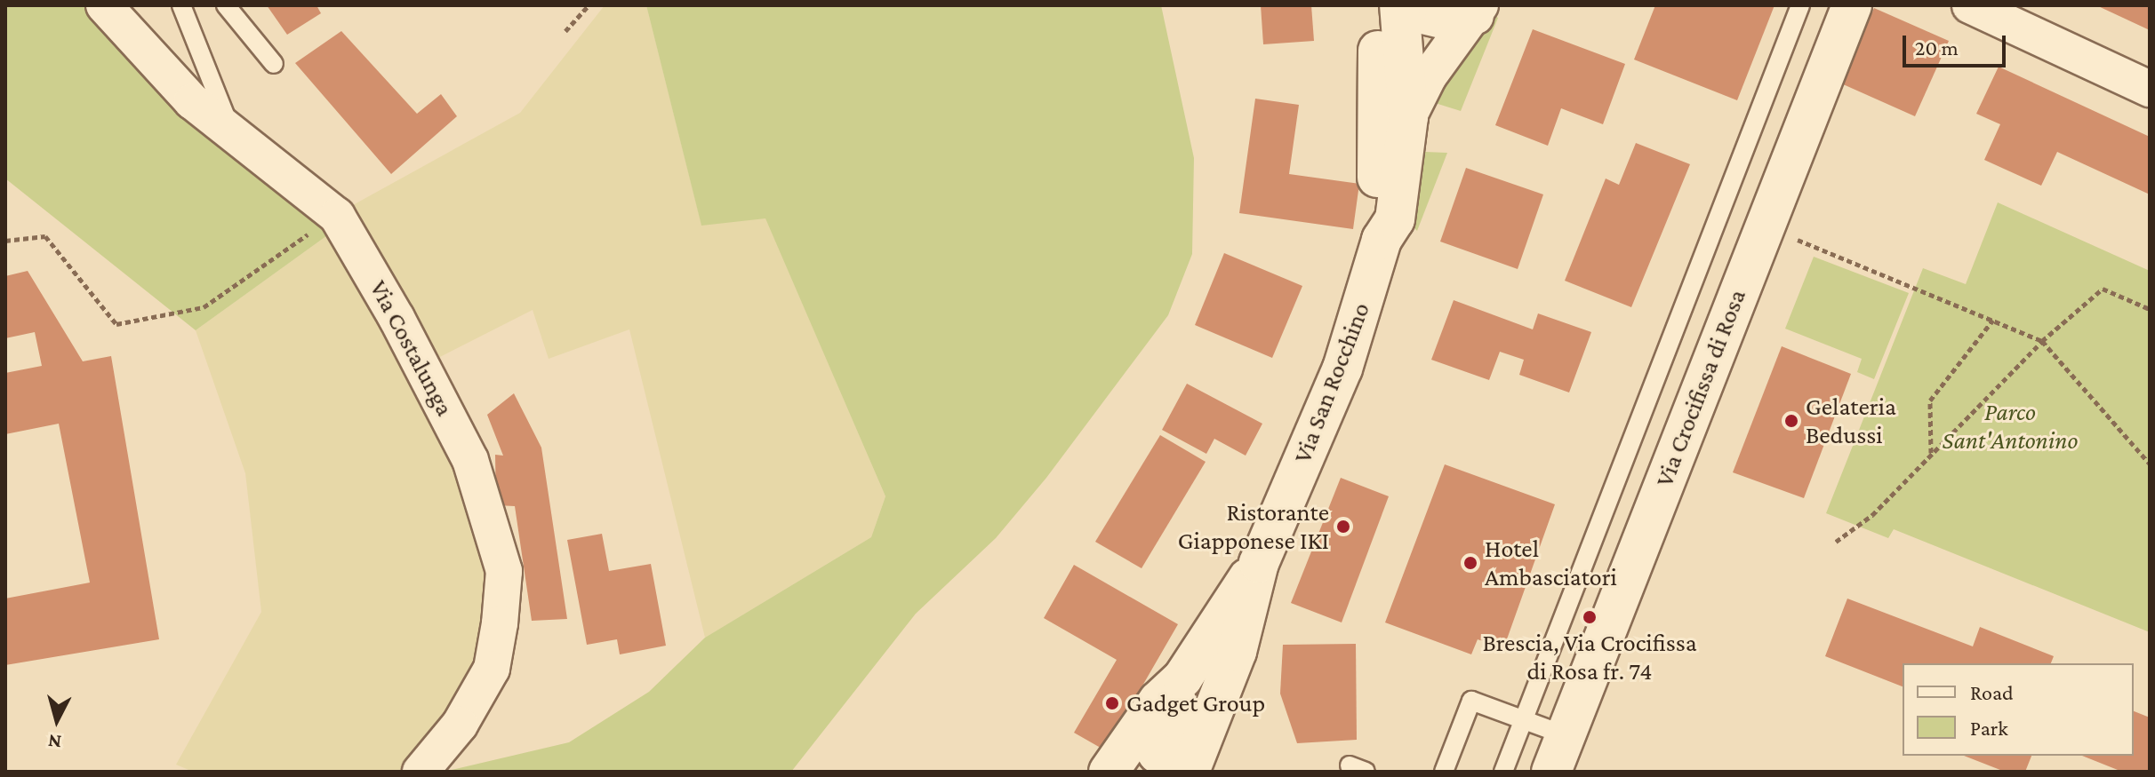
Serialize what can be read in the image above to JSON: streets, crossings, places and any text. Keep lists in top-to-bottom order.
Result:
{
  "streets": {
    "street": ["Via Costalunga", "Via San Rocchino", "Via Crocifissa di Rosa"]
  },
  "parks": ["Parco Sant'Antonino"],
  "places": [
    "Gelateria Bedussi",
    "Ristorante Giapponese IKI",
    "Hotel Ambasciatori",
    "Brescia, Via Crocifissa di Rosa fr. 74",
    "Gadget Group"
  ],
  "legend": ["Road", "Park"],
  "scale_bar": "20 m",
  "north": "bottom"
}
